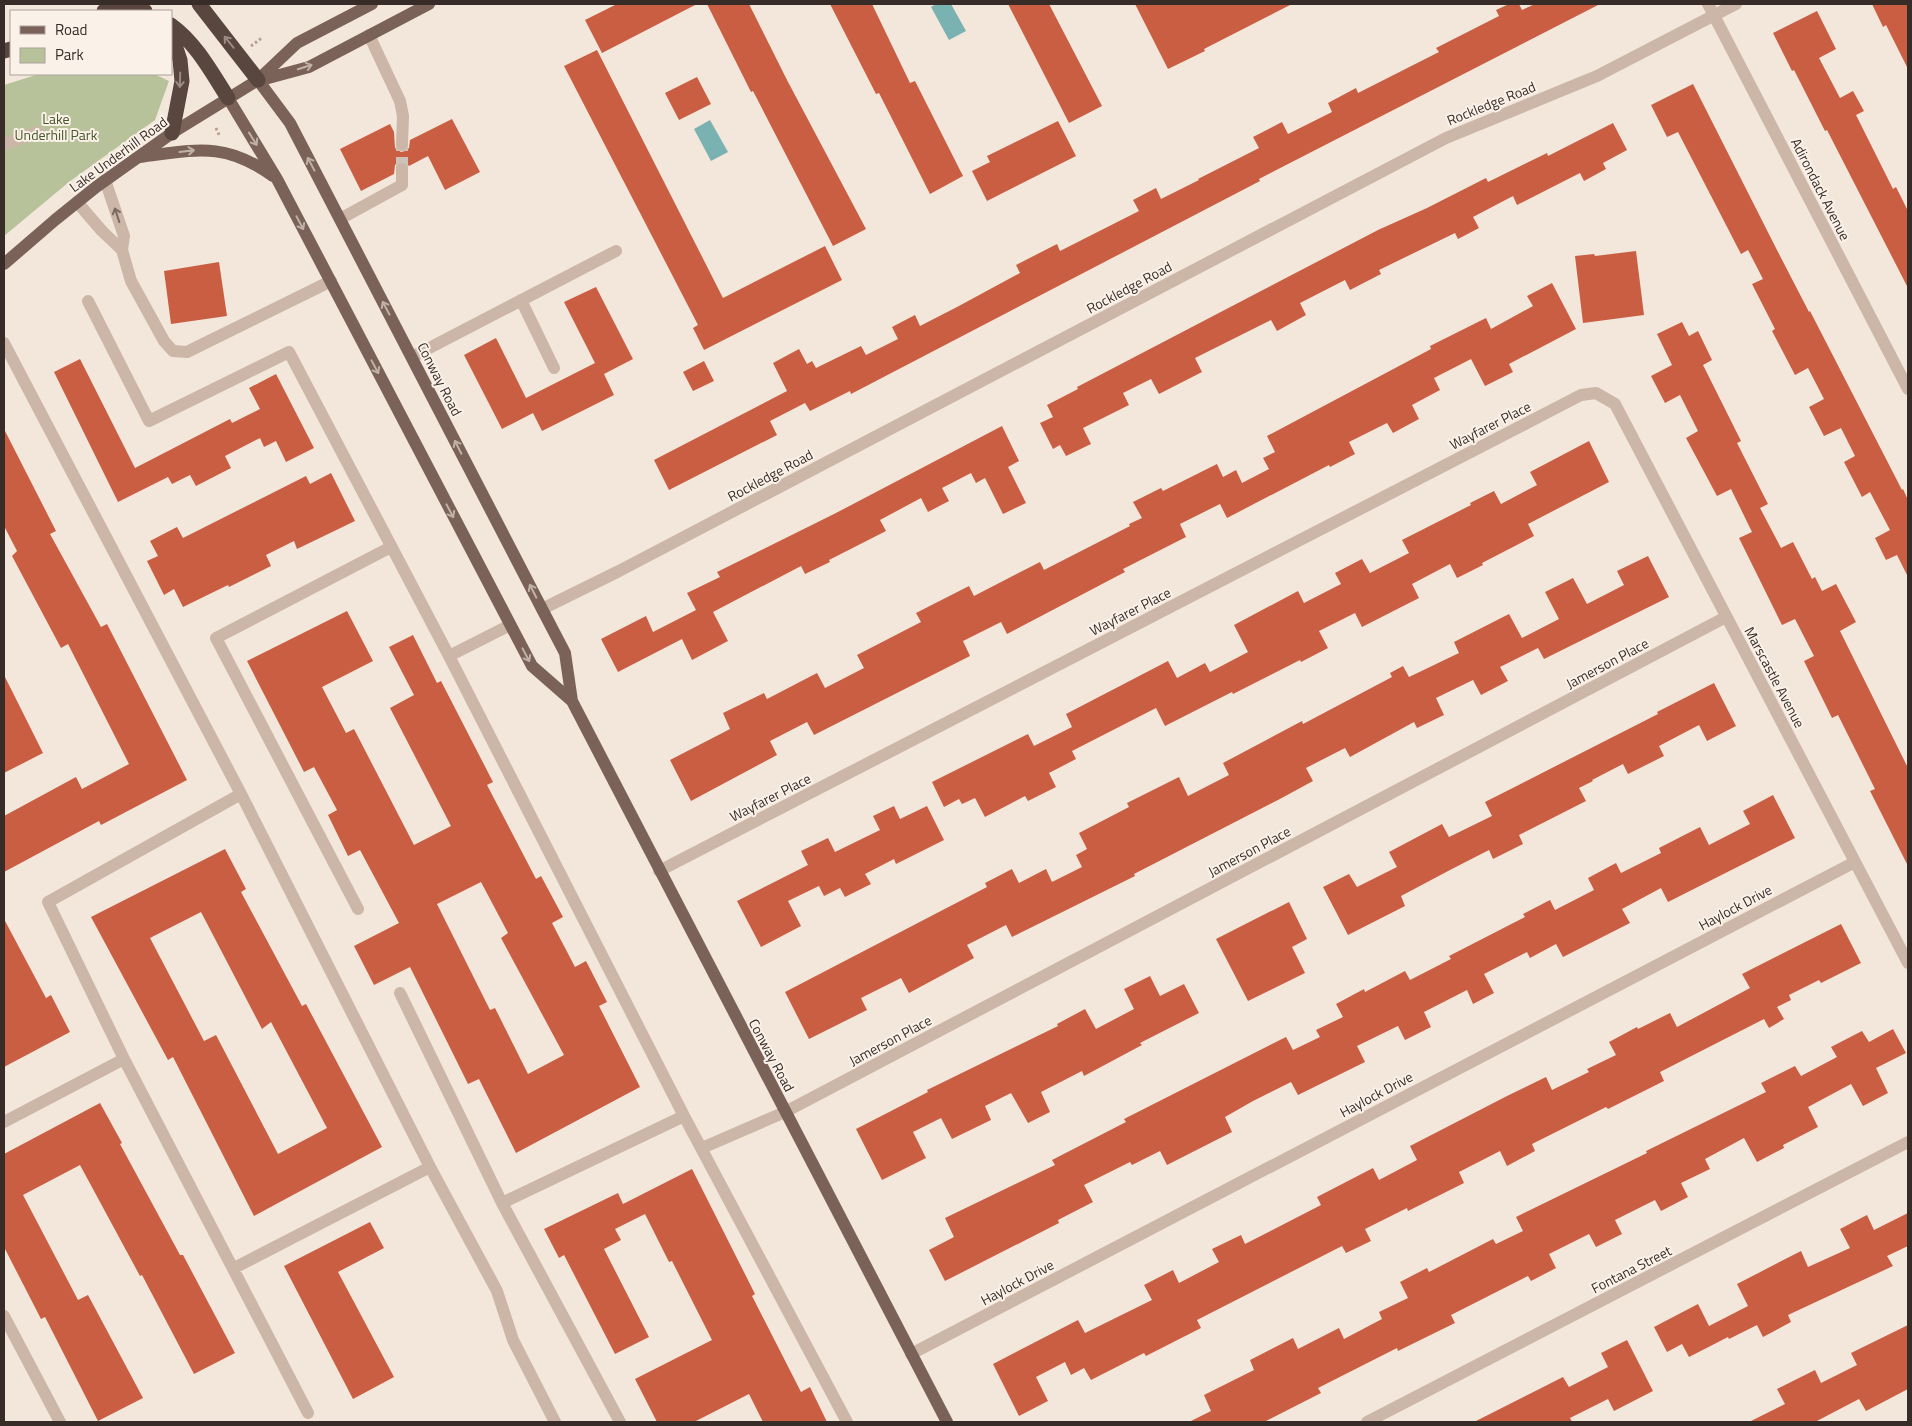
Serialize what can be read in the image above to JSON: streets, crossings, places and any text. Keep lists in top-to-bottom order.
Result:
{
  "streets": {
    "main road": ["Lake Underhill Road", "Conway Road"],
    "street": [
      "Rockledge Road",
      "Adirondack Avenue",
      "Wayfarer Place",
      "Jamerson Place",
      "Marscastle Avenue",
      "Haylock Drive",
      "Fontana Street"
    ]
  },
  "crossings": [
    ["Rockledge Road", "Adirondack Avenue"],
    ["Rockledge Road", "Conway Road"],
    ["Lake Underhill Road", "Conway Road"],
    ["Conway Road", "Wayfarer Place"],
    ["Conway Road", "Jamerson Place"],
    ["Conway Road", "Haylock Drive"],
    ["Wayfarer Place", "Marscastle Avenue"],
    ["Jamerson Place", "Marscastle Avenue"],
    ["Marscastle Avenue", "Haylock Drive"]
  ],
  "parks": ["Lake Underhill Park"],
  "legend": ["Road", "Park"]
}
